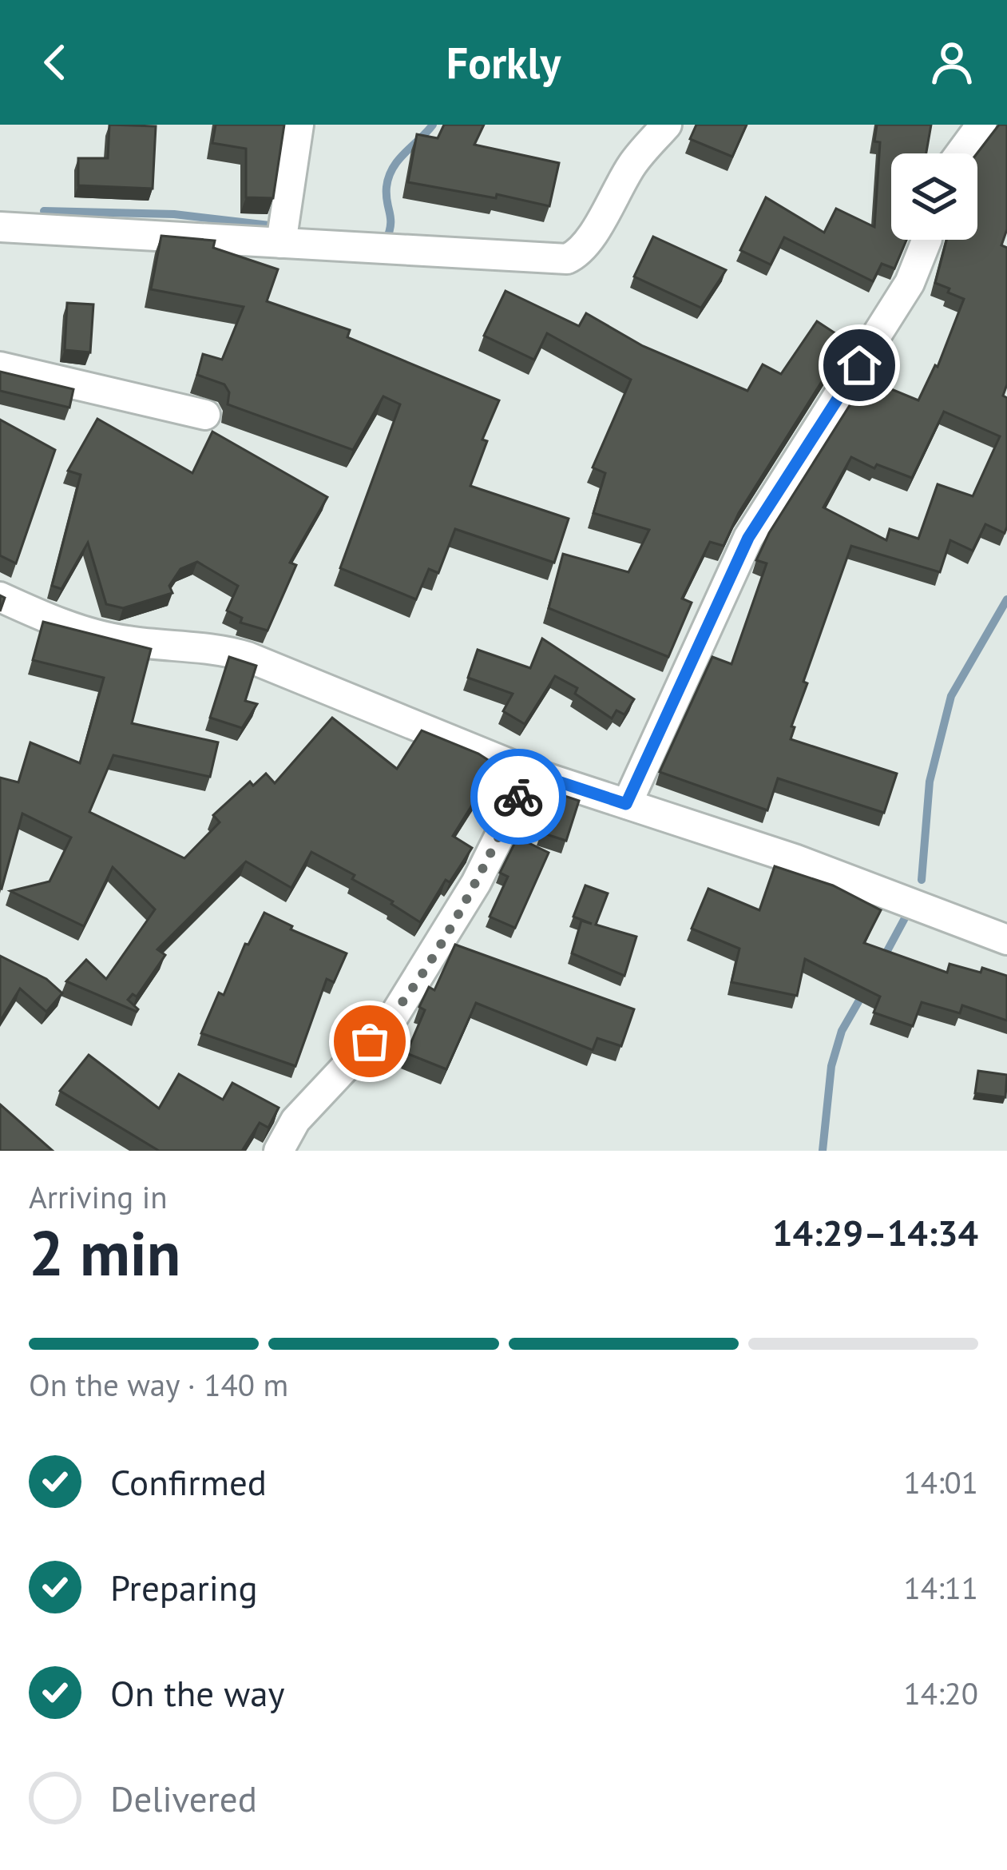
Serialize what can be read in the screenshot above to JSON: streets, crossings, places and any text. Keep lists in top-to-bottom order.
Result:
{
  "page": {
    "header": "Forkly",
    "heading": ["2 min", "Arriving in", "14:29–14:34"],
    "bar": "On the way · 140 m",
    "list": [
      ["Confirmed", "14:01"],
      ["Preparing", "14:11"],
      ["On the way", "14:20"],
      "Delivered"
    ]
  }
}
